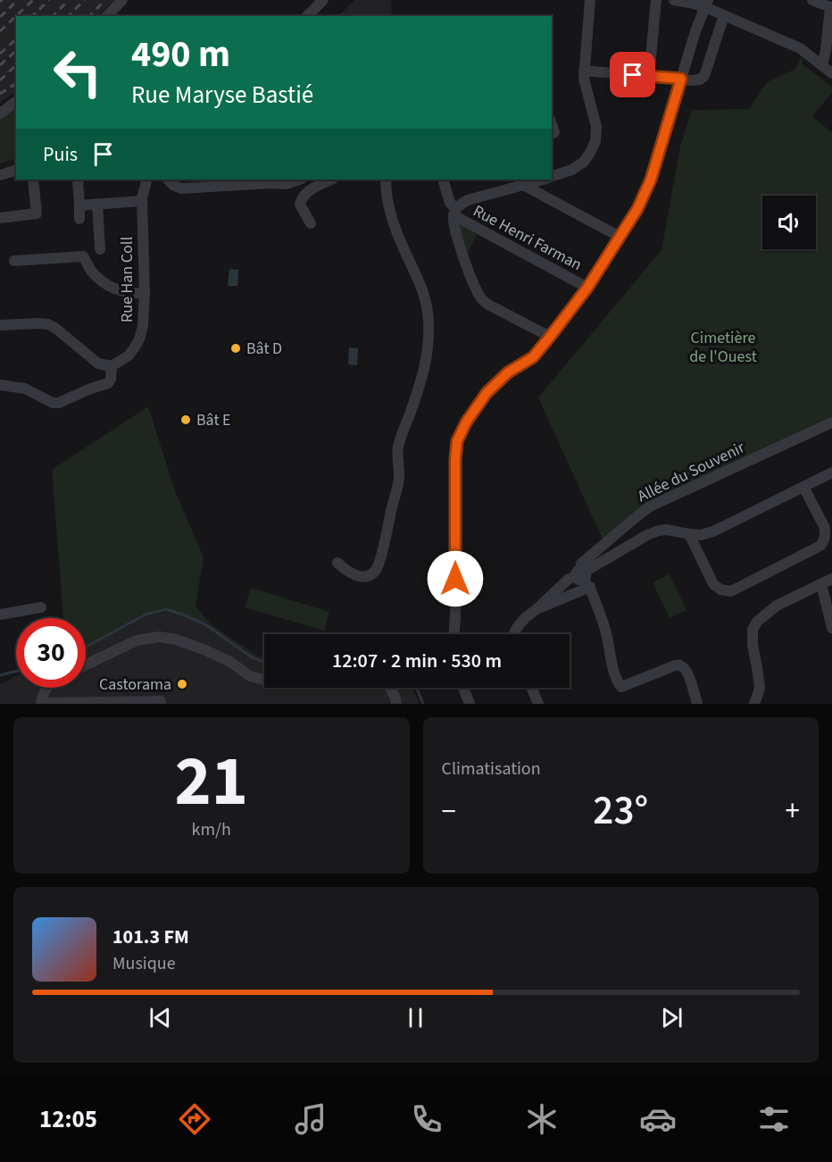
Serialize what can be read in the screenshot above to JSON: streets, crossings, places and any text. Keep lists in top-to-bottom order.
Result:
{
  "streets": {
    "street": ["Rue Henri Farman", "Rue Han Coll", "Allée du Souvenir"]
  },
  "parks": ["Cimetière de l'Ouest"],
  "places": ["Bât D", "Bât E", "Castorama"],
  "page": {
    "turn": ["490 m", "Rue Maryse Bastié"],
    "then": "Puis",
    "limit": "30",
    "trip": "12:07 · 2 min · 530 m",
    "tile": [
      ["21", "km/h"],
      "Climatisation"
    ],
    "heat": ["−", "23°", "+"],
    "song": ["101.3 FM", "Musique"],
    "tabs": "12:05"
  }
}
